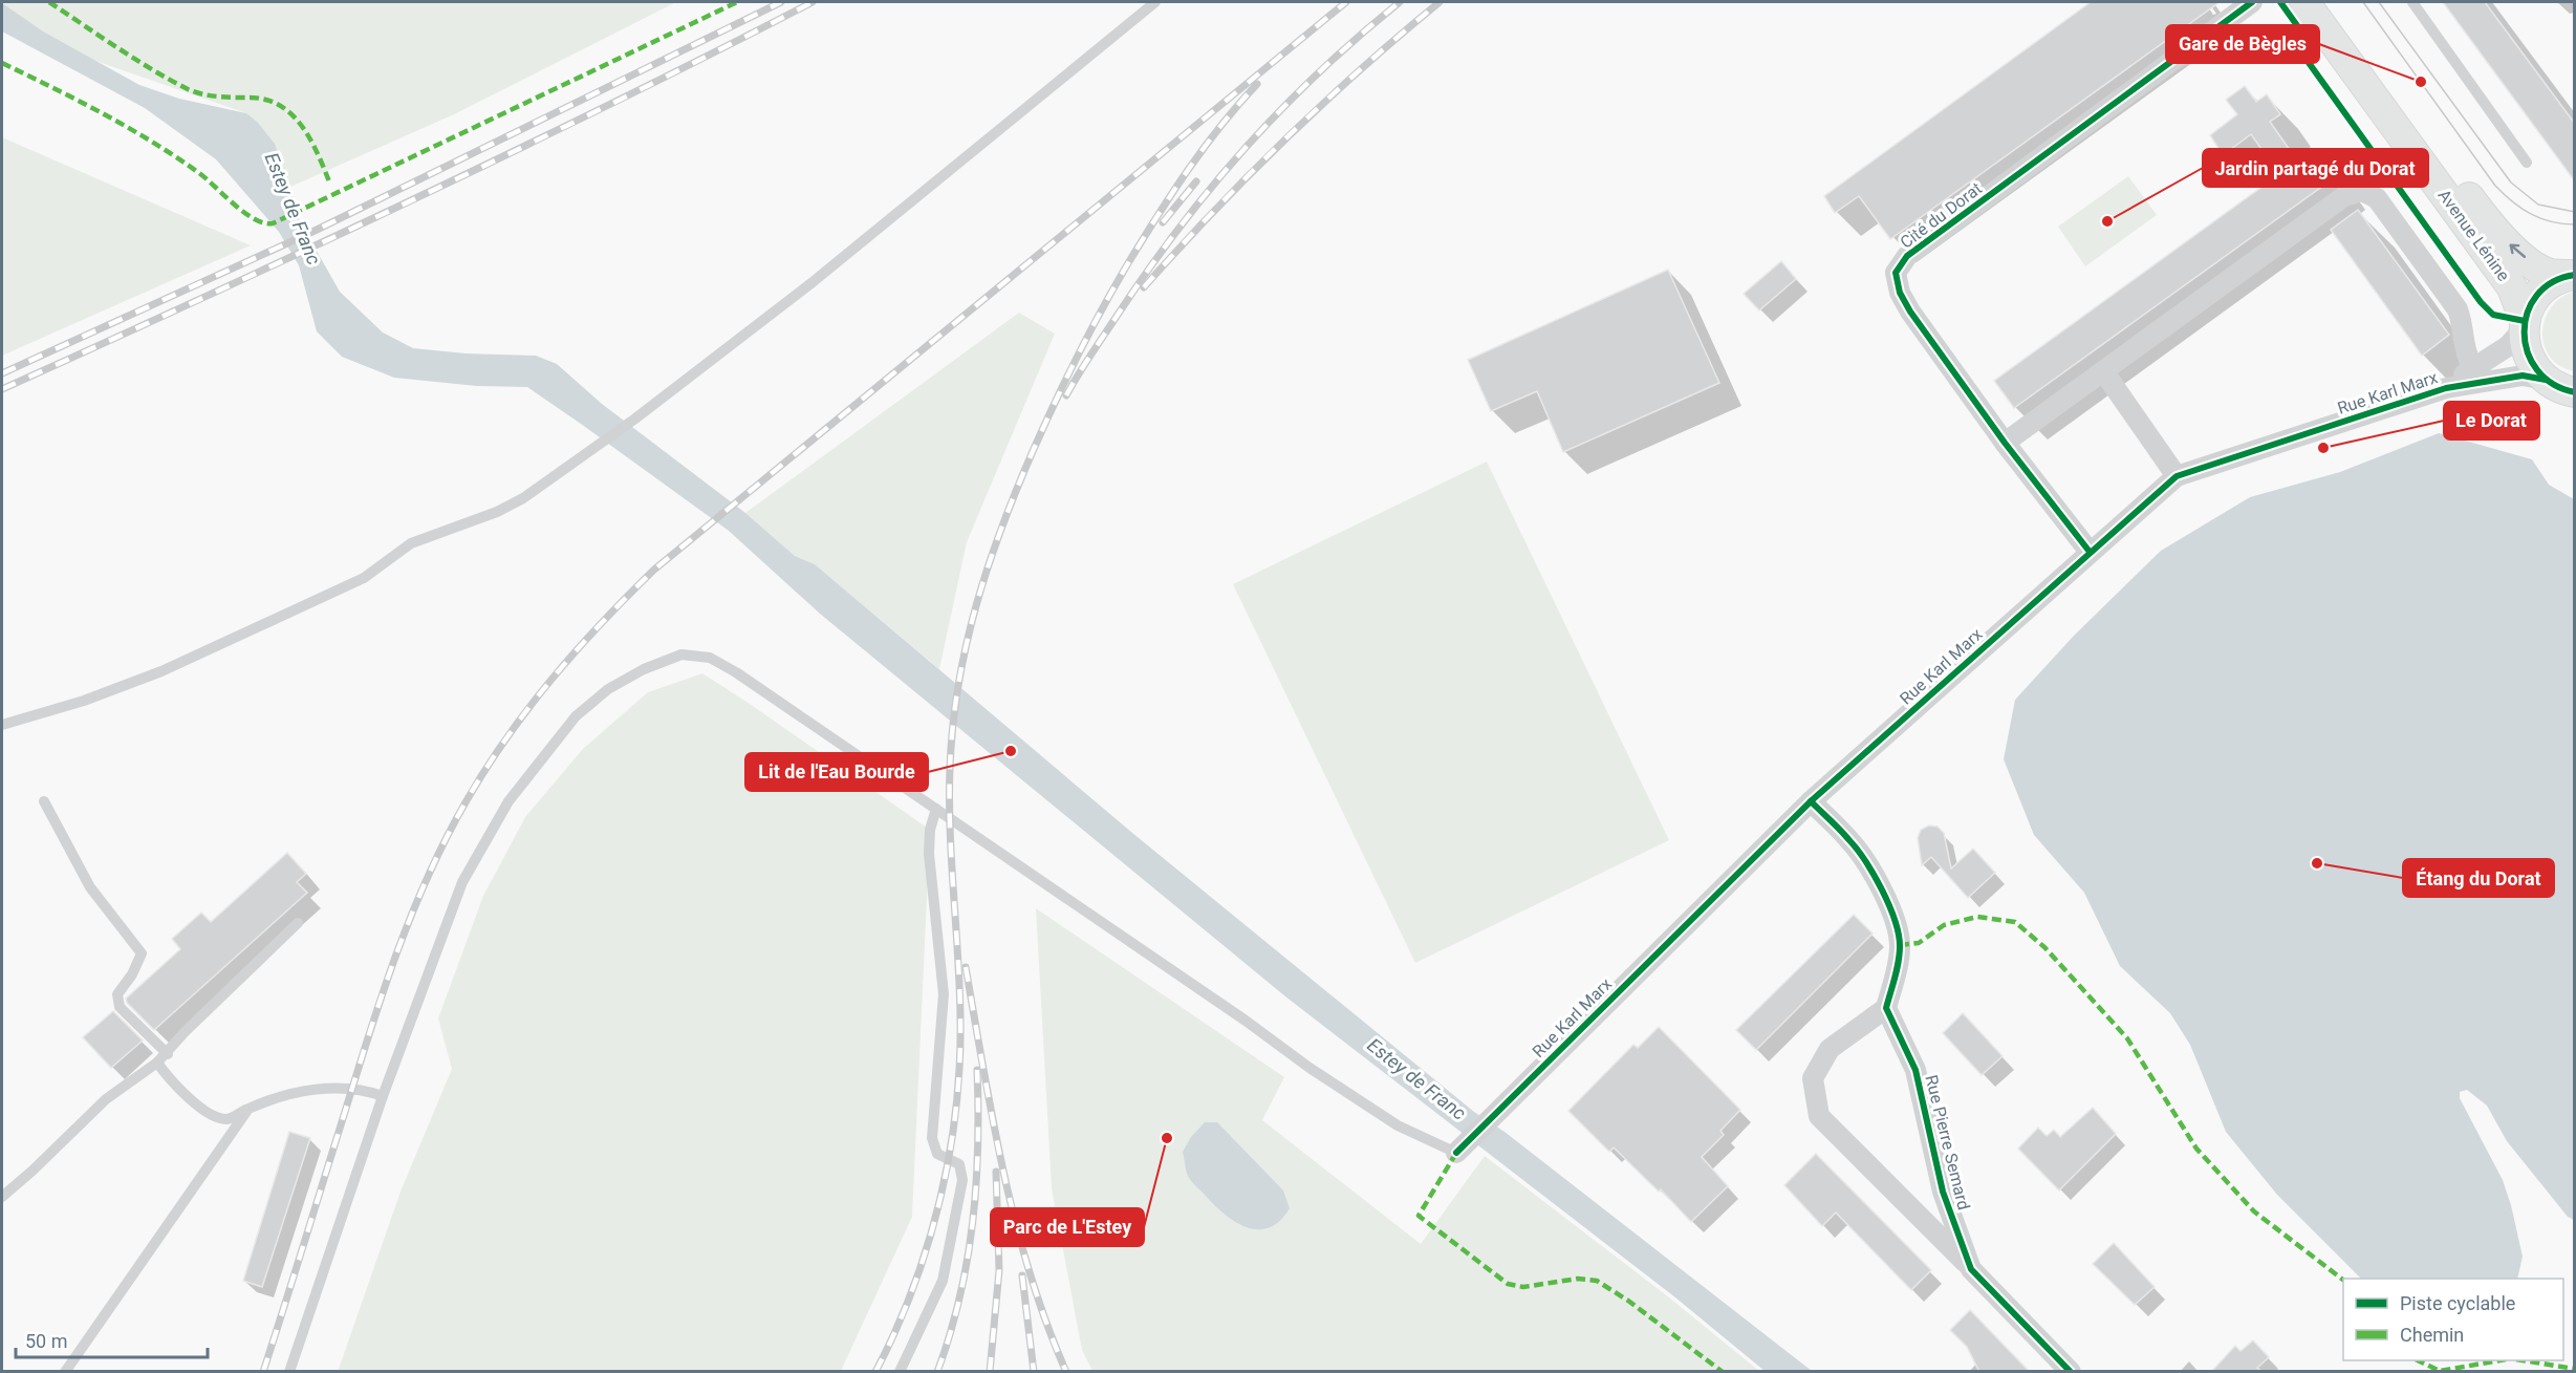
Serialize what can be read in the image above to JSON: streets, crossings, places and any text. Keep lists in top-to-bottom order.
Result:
{
  "streets": {
    "street": [
      "Cité du Dorat",
      "Avenue Lénine",
      "Rue Karl Marx",
      "Rue Pierre Semard"
    ]
  },
  "crossings": [
    ["Cité du Dorat", "Rue Karl Marx"],
    ["Avenue Lénine", "Rue Karl Marx"]
  ],
  "water": ["Estey de Franc"],
  "places": [
    "Gare de Bègles",
    "Jardin partagé du Dorat",
    "Le Dorat",
    "Lit de l'Eau Bourde",
    "Étang du Dorat",
    "Parc de L'Estey"
  ],
  "legend": ["Piste cyclable", "Chemin"],
  "scale_bar": "50 m"
}
